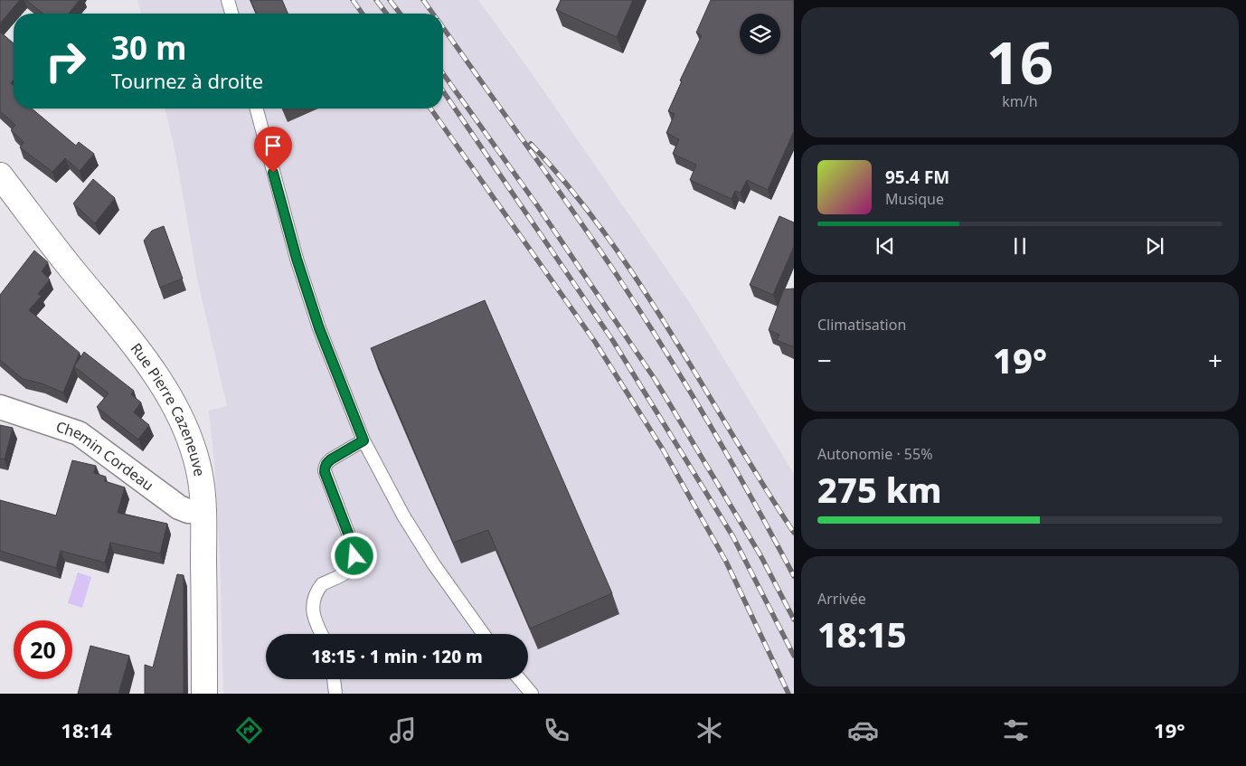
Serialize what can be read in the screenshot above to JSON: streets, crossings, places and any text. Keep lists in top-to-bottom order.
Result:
{
  "streets": {
    "street": ["Rue Pierre Cazeneuve", "Chemin Cordeau"]
  },
  "crossings": [
    ["Rue Pierre Cazeneuve", "Chemin Cordeau"]
  ],
  "page": {
    "tile": [
      ["16", "km/h"],
      "Climatisation",
      ["Autonomie · 55%", "275 km"],
      ["Arrivée", "18:15"]
    ],
    "turn": ["30 m", "Tournez à droite"],
    "song": ["95.4 FM", "Musique"],
    "heat": ["−", "19°", "+"],
    "limit": "20",
    "trip": "18:15 · 1 min · 120 m",
    "tabs": ["18:14", "19°"]
  }
}
